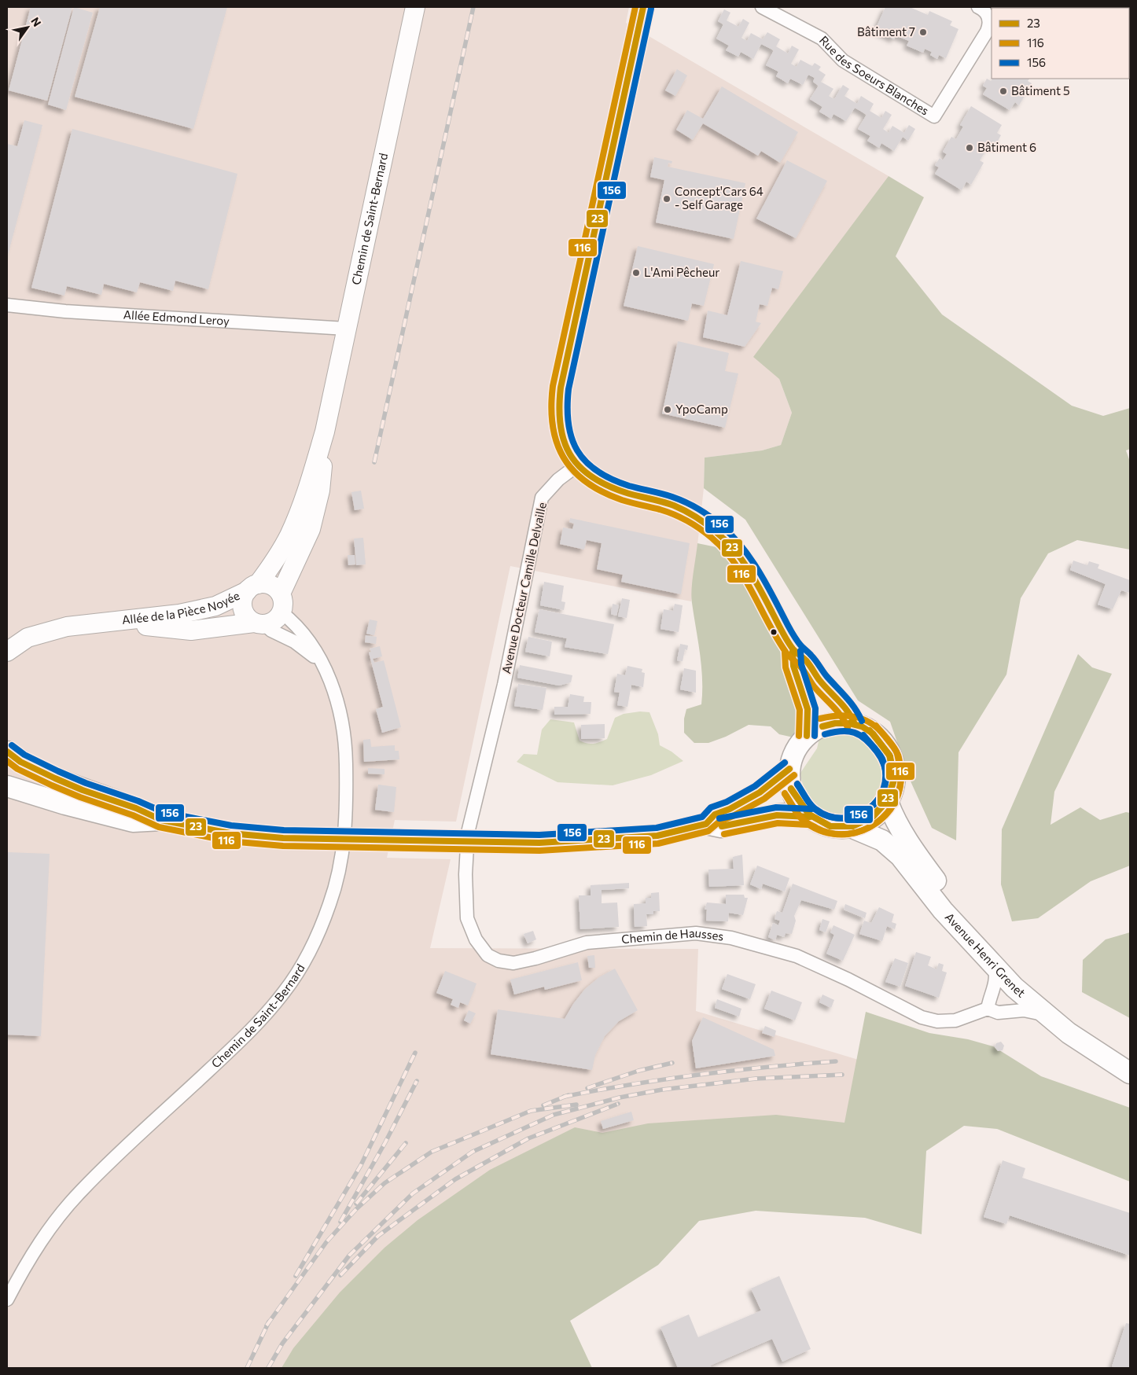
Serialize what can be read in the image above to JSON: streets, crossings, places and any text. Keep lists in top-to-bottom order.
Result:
{
  "streets": {
    "main road": ["Chemin de Saint-Bernard", "Allée de la Pièce Noyée", "Avenue Henri Grenet"],
    "street": [
      "Rue des Soeurs Blanches",
      "Allée Edmond Leroy",
      "Avenue Docteur Camille Delvaille",
      "Chemin de Hausses"
    ]
  },
  "crossings": [
    ["Chemin de Saint-Bernard", "Allée Edmond Leroy"],
    ["Chemin de Saint-Bernard", "Allée de la Pièce Noyée"],
    ["Avenue Docteur Camille Delvaille", "Chemin de Hausses"],
    ["Chemin de Hausses", "Avenue Henri Grenet"]
  ],
  "places": [
    "Bâtiment 7",
    "Bâtiment 5",
    "Bâtiment 6",
    "Concept'Cars 64 - Self Garage",
    "L'Ami Pêcheur",
    "YpoCamp"
  ],
  "lines": ["transit line 23", "transit line 116", "transit line 156"],
  "legend": ["23", "116", "156"],
  "north": "top right"
}
